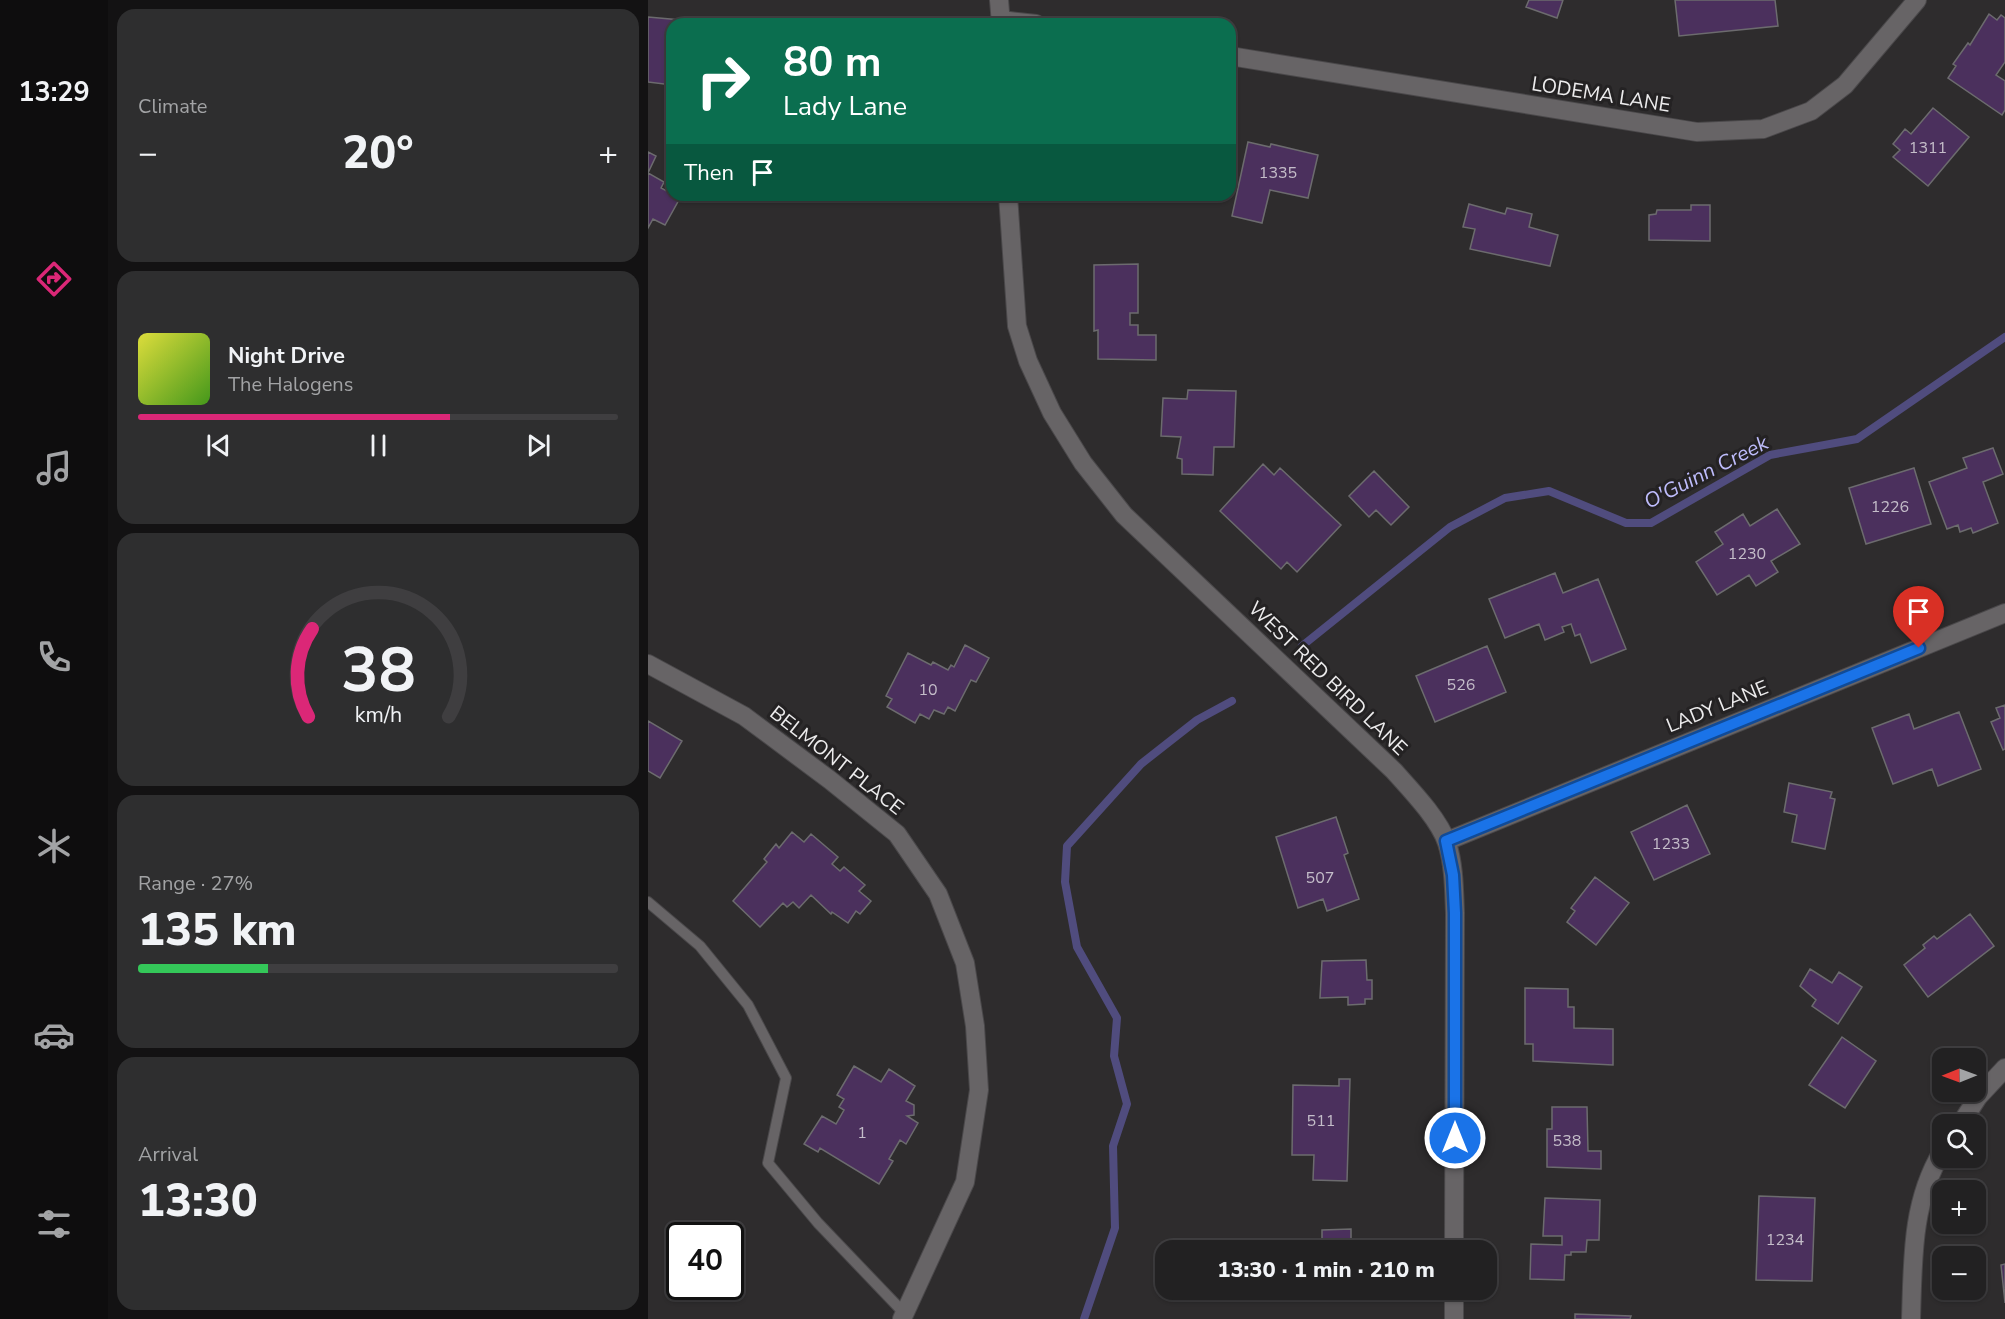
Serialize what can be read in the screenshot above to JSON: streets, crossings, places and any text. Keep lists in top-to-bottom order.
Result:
{
  "streets": {
    "street": [
      "LODEMA LANE",
      "WEST RED BIRD LANE",
      "LADY LANE",
      "BELMONT PLACE"
    ]
  },
  "crossings": [
    ["WEST RED BIRD LANE", "LADY LANE"]
  ],
  "water": ["O'Guinn Creek"],
  "house_numbers": [
    "1311",
    "1335",
    "1226",
    "1230",
    "526",
    "10",
    "1233",
    "507",
    "511",
    "1",
    "538",
    "1234"
  ],
  "north": "left",
  "page": {
    "tabs": "13:29",
    "tile": [
      "Climate",
      ["Range · 27%", "135 km"],
      ["Arrival", "13:30"]
    ],
    "turn": ["80 m", "Lady Lane"],
    "heat": ["−", "20°", "+"],
    "then": "Then",
    "song": ["Night Drive", "The Halogens"],
    "map_buttons": ["+", "−"],
    "limit": "40",
    "trip": "13:30 · 1 min · 210 m",
    "gauge": ["38", "km/h"]
  }
}
